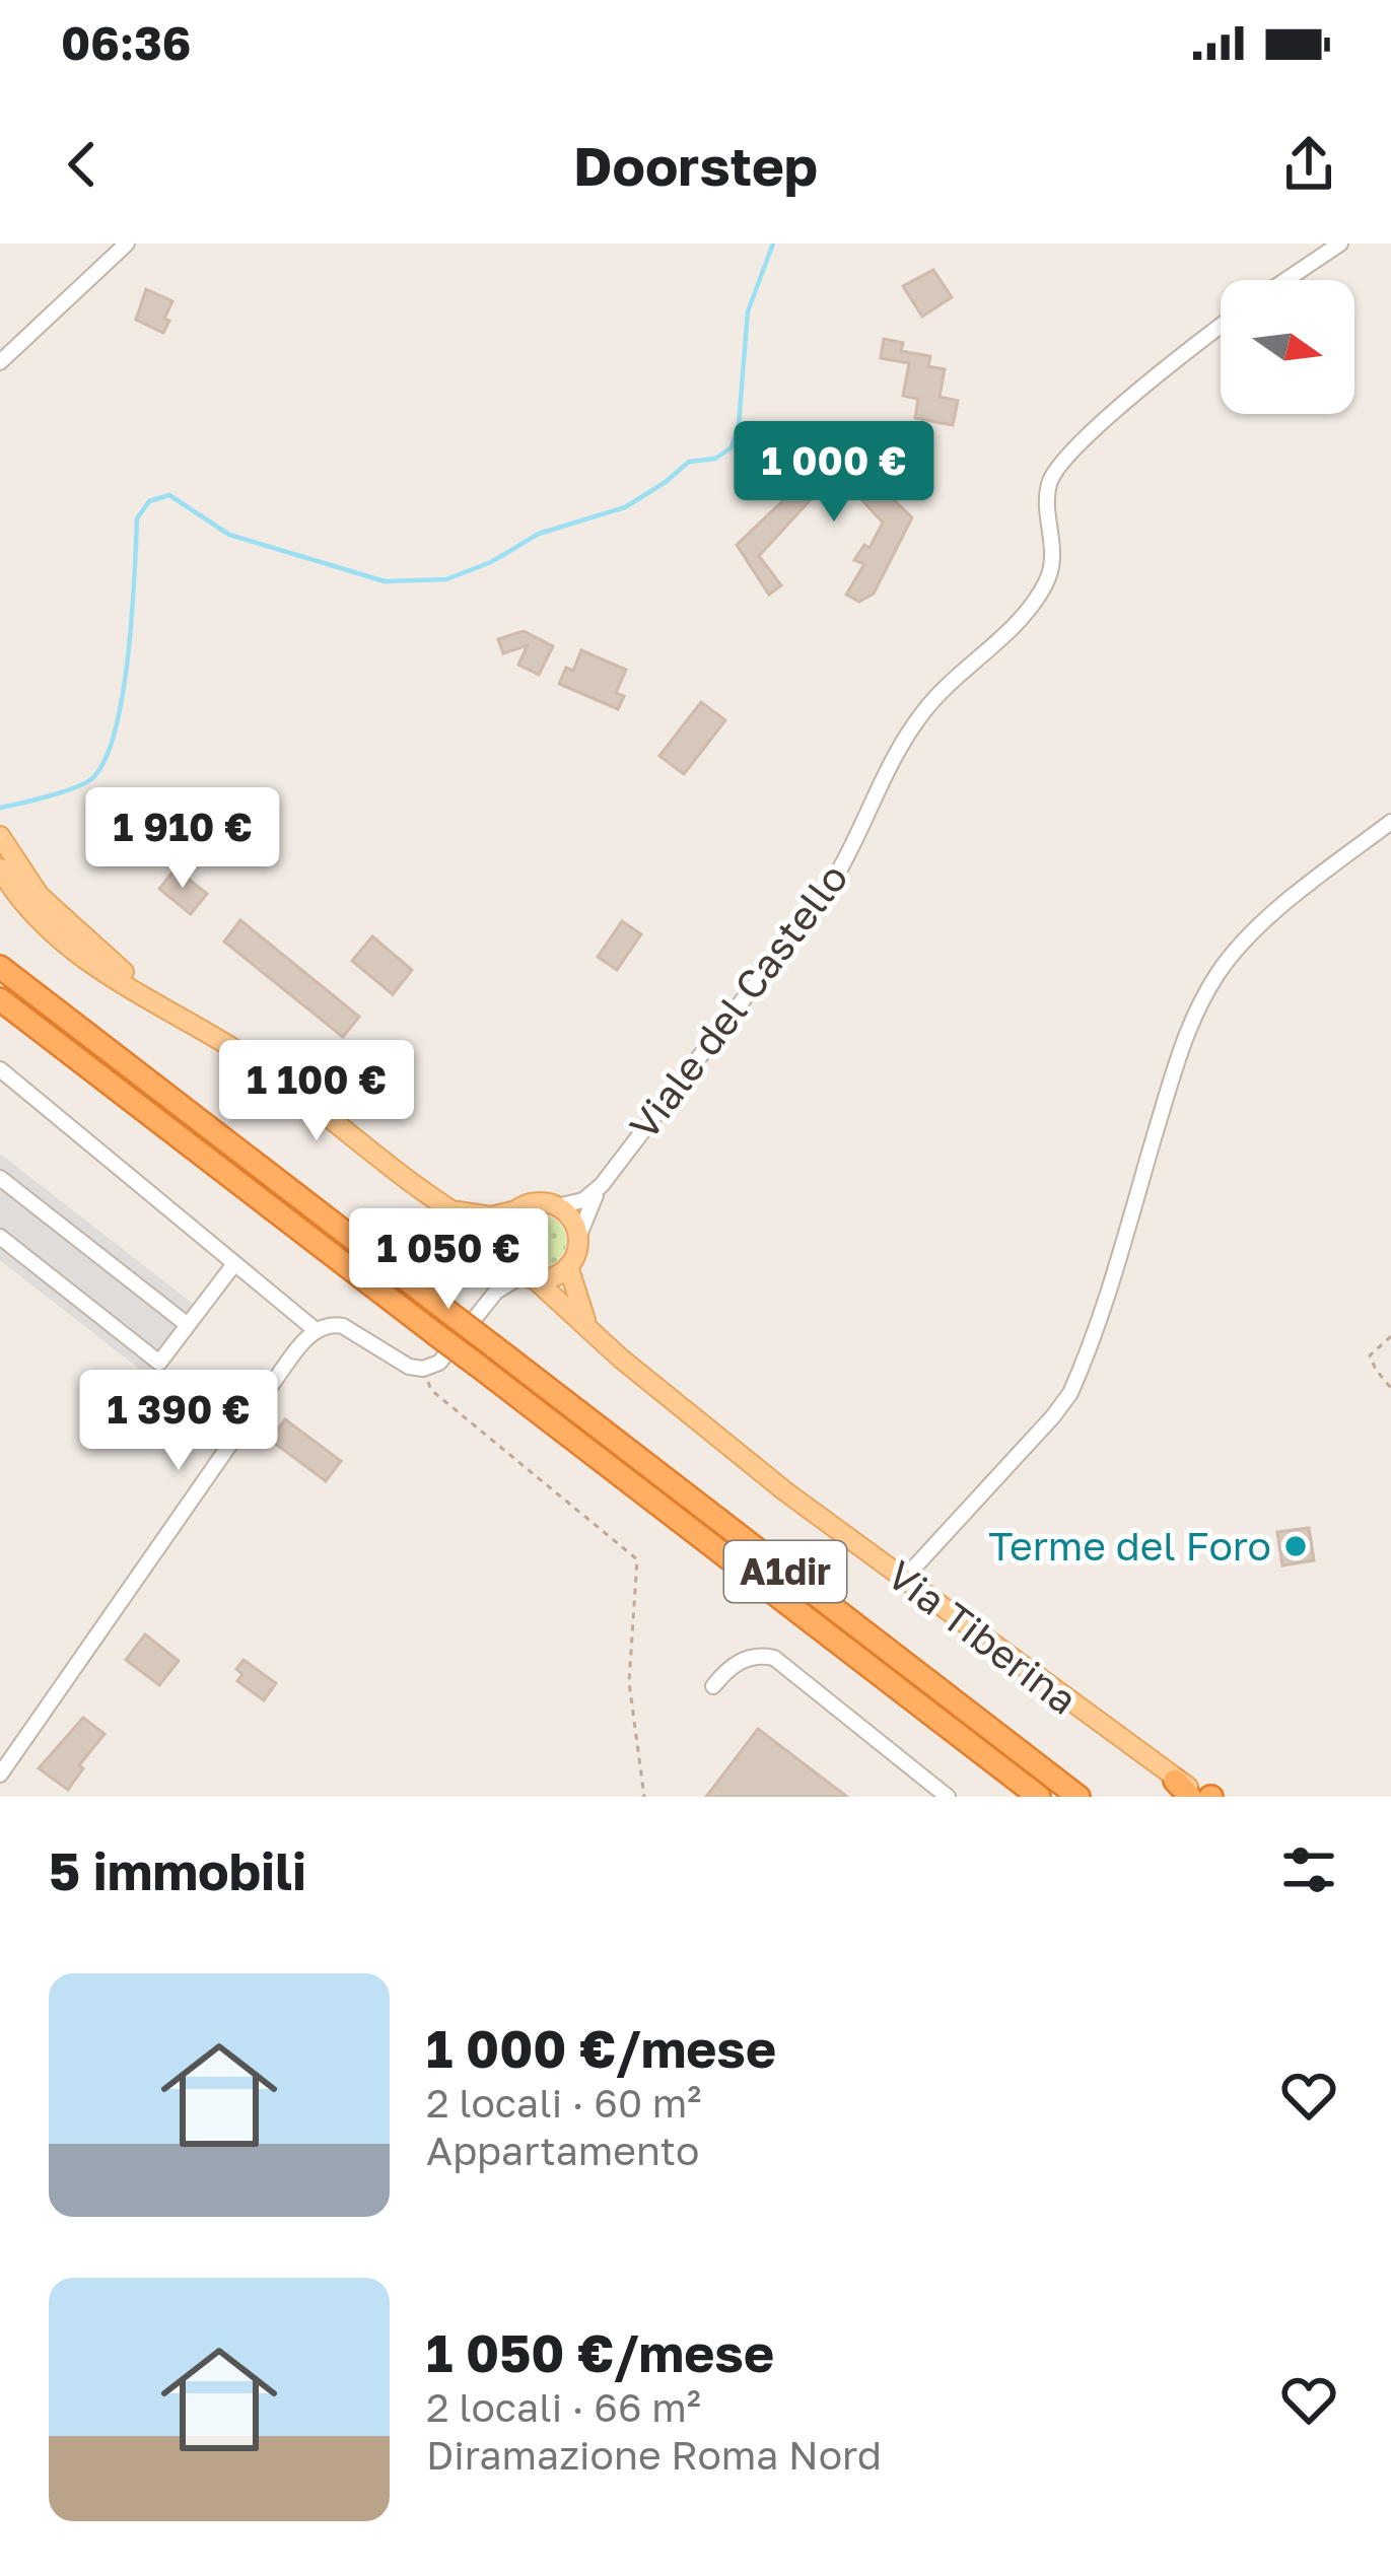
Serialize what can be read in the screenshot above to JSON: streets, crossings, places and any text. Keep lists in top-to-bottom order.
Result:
{
  "streets": {
    "highway": ["A1dir"],
    "main road": ["Via Tiberina"],
    "street": ["Viale del Castello"]
  },
  "places": ["Terme del Foro"],
  "north": "right",
  "page": {
    "status": "06:36",
    "header": "Doorstep",
    "price": [
      "1 000 €",
      "1 910 €",
      "1 100 €",
      "1 050 €",
      "1 390 €"
    ],
    "heading": "5 immobili",
    "list": [
      {
        "name": "1 000 €/mese",
        "note": "2 locali · 60 m² · Appartamento"
      },
      {
        "name": "1 050 €/mese",
        "note": "2 locali · 66 m² · Diramazione Roma Nord"
      }
    ]
  }
}
